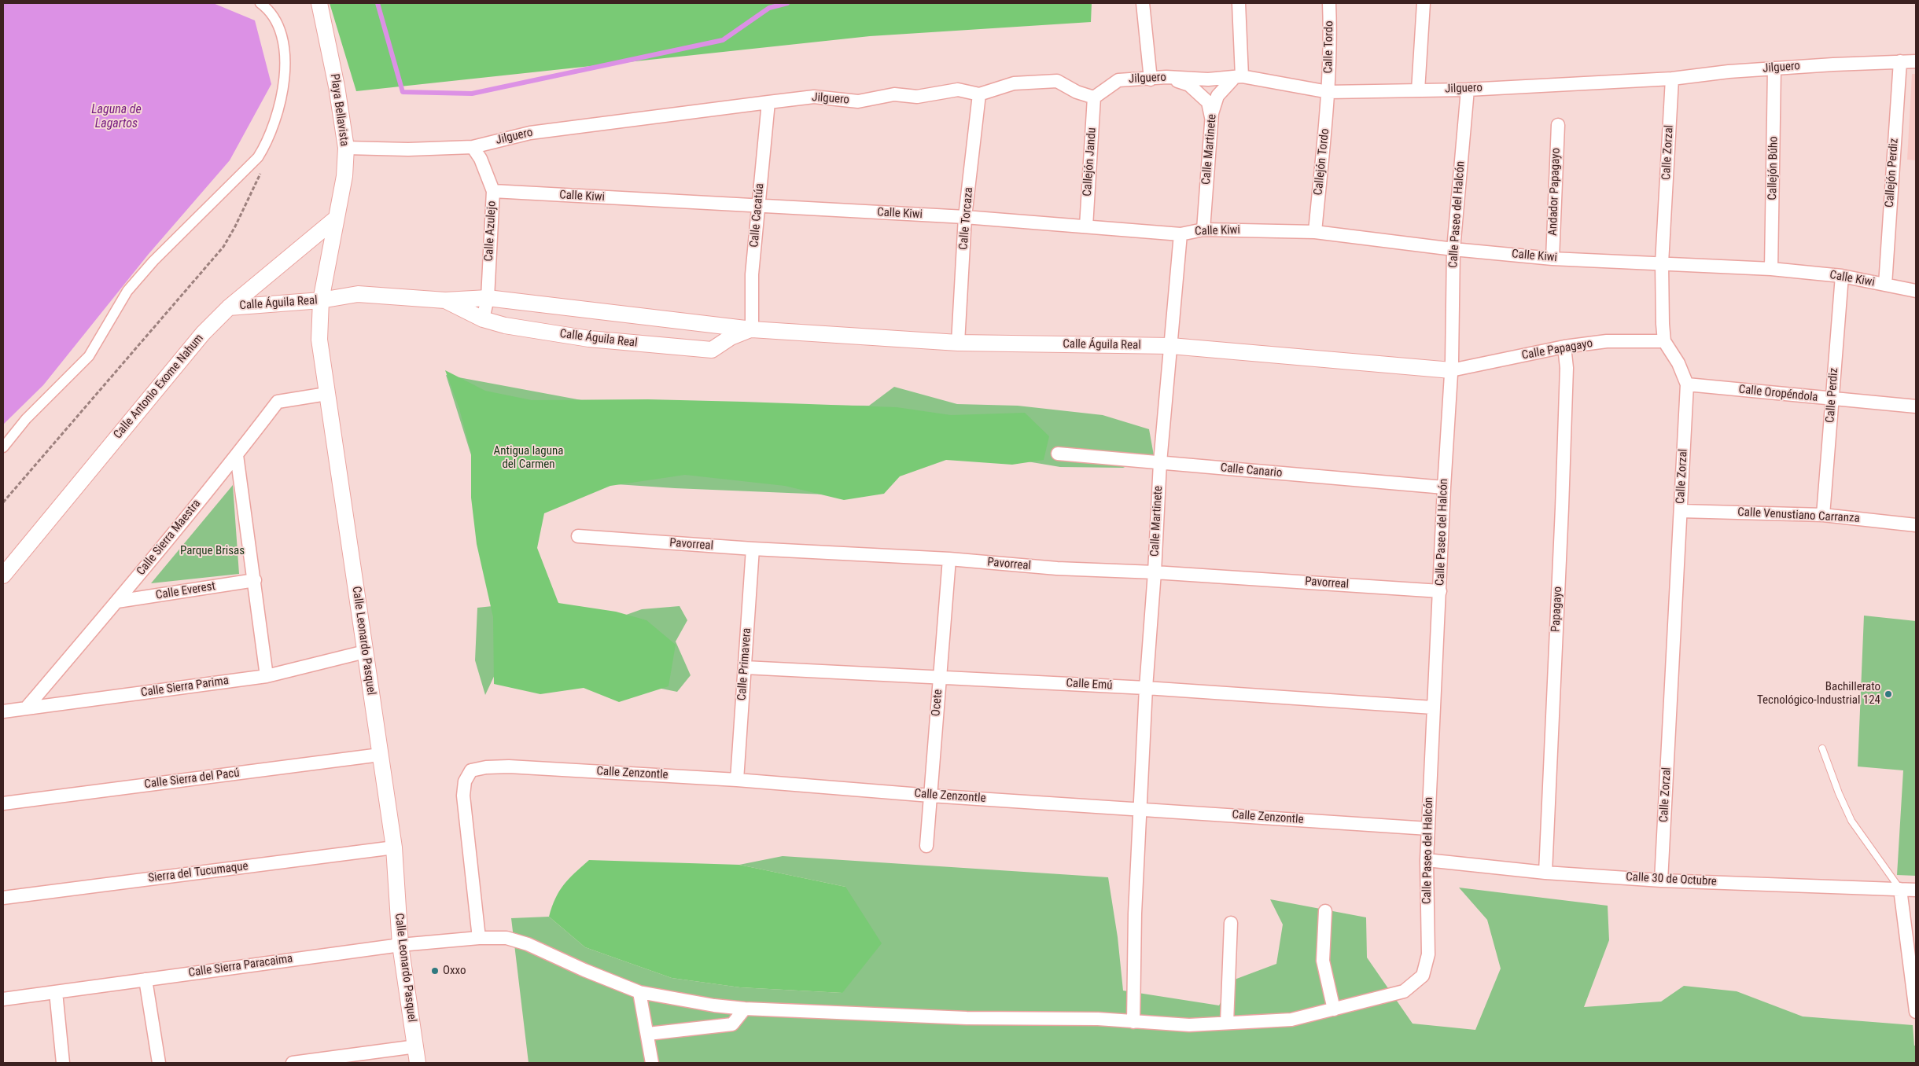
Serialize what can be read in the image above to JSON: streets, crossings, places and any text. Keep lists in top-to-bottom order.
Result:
{
  "streets": {
    "street": [
      "Calle Tordo",
      "Jilguero",
      "Playa Bellavista",
      "Calle Martinete",
      "Calle Zorzal",
      "Callejón Jandu",
      "Callejón Tordo",
      "Callejón Búho",
      "Callejón Perdiz",
      "Andador Papagayo",
      "Calle Kiwi",
      "Calle Paseo del Halcón",
      "Calle Cacatúa",
      "Calle Torcaza",
      "Calle Azulejo",
      "Calle Águila Real",
      "Calle Papagayo",
      "Calle Antonio Exome Nahum",
      "Calle Oropéndola",
      "Calle Perdiz",
      "Calle Canario",
      "Calle Venustiano Carranza",
      "Calle Sierra Maestra",
      "Pavorreal",
      "Calle Everest",
      "Papagayo",
      "Calle Leonardo Pasquel",
      "Calle Primavera",
      "Calle Emú",
      "Calle Sierra Parima",
      "Ocete",
      "Calle Zenzontle",
      "Calle Sierra del Pacú",
      "Sierra del Tucumaque",
      "Calle 30 de Octubre",
      "Calle Sierra Paracaima"
    ]
  },
  "crossings": [
    ["Calle Tordo", "Jilguero"],
    ["Calle Tordo", "Callejón Tordo"],
    ["Jilguero", "Playa Bellavista"],
    ["Jilguero", "Calle Martinete"],
    ["Jilguero", "Calle Zorzal"],
    ["Jilguero", "Callejón Jandu"],
    ["Jilguero", "Callejón Tordo"],
    ["Jilguero", "Callejón Búho"],
    ["Jilguero", "Callejón Perdiz"],
    ["Jilguero", "Calle Paseo del Halcón"],
    ["Jilguero", "Calle Cacatúa"],
    ["Jilguero", "Calle Torcaza"],
    ["Jilguero", "Calle Azulejo"],
    ["Playa Bellavista", "Calle Antonio Exome Nahum"],
    ["Playa Bellavista", "Calle Leonardo Pasquel"],
    ["Calle Martinete", "Calle Kiwi"],
    ["Calle Martinete", "Calle Águila Real"],
    ["Calle Martinete", "Calle Canario"],
    ["Calle Martinete", "Pavorreal"],
    ["Calle Martinete", "Calle Emú"],
    ["Calle Martinete", "Calle Zenzontle"],
    ["Calle Martinete", "Calle Sierra Paracaima"],
    ["Calle Zorzal", "Calle Kiwi"],
    ["Calle Zorzal", "Calle Papagayo"],
    ["Calle Zorzal", "Calle Oropéndola"],
    ["Calle Zorzal", "Calle Venustiano Carranza"],
    ["Calle Zorzal", "Calle 30 de Octubre"],
    ["Callejón Jandu", "Calle Kiwi"],
    ["Callejón Tordo", "Calle Kiwi"],
    ["Callejón Búho", "Calle Kiwi"],
    ["Callejón Perdiz", "Calle Kiwi"],
    ["Andador Papagayo", "Calle Kiwi"],
    ["Calle Kiwi", "Calle Paseo del Halcón"],
    ["Calle Kiwi", "Calle Cacatúa"],
    ["Calle Kiwi", "Calle Torcaza"],
    ["Calle Kiwi", "Calle Azulejo"],
    ["Calle Kiwi", "Calle Perdiz"],
    ["Calle Paseo del Halcón", "Calle Águila Real"],
    ["Calle Paseo del Halcón", "Calle Papagayo"],
    ["Calle Paseo del Halcón", "Calle Canario"],
    ["Calle Paseo del Halcón", "Pavorreal"],
    ["Calle Paseo del Halcón", "Calle Emú"],
    ["Calle Paseo del Halcón", "Calle Zenzontle"],
    ["Calle Paseo del Halcón", "Calle 30 de Octubre"],
    ["Calle Paseo del Halcón", "Calle Sierra Paracaima"],
    ["Calle Cacatúa", "Calle Águila Real"],
    ["Calle Torcaza", "Calle Águila Real"],
    ["Calle Azulejo", "Calle Águila Real"],
    ["Calle Águila Real", "Calle Papagayo"],
    ["Calle Águila Real", "Calle Antonio Exome Nahum"],
    ["Calle Águila Real", "Calle Leonardo Pasquel"],
    ["Calle Papagayo", "Papagayo"],
    ["Calle Antonio Exome Nahum", "Calle Leonardo Pasquel"],
    ["Calle Oropéndola", "Calle Perdiz"],
    ["Calle Perdiz", "Calle Venustiano Carranza"],
    ["Calle Sierra Maestra", "Calle Everest"],
    ["Calle Sierra Maestra", "Calle Leonardo Pasquel"],
    ["Calle Sierra Maestra", "Calle Sierra Parima"],
    ["Pavorreal", "Calle Primavera"],
    ["Pavorreal", "Ocete"],
    ["Papagayo", "Calle 30 de Octubre"],
    ["Calle Leonardo Pasquel", "Calle Sierra Parima"],
    ["Calle Leonardo Pasquel", "Calle Sierra del Pacú"],
    ["Calle Leonardo Pasquel", "Sierra del Tucumaque"],
    ["Calle Leonardo Pasquel", "Calle Sierra Paracaima"],
    ["Calle Primavera", "Calle Emú"],
    ["Calle Primavera", "Calle Zenzontle"],
    ["Calle Emú", "Ocete"],
    ["Ocete", "Calle Zenzontle"],
    ["Calle Zenzontle", "Calle Sierra Paracaima"]
  ],
  "water": ["Laguna de Lagartos"],
  "parks": ["Antigua laguna del Carmen", "Parque Brisas"],
  "places": ["Bachillerato Tecnológico-Industrial 124", "Oxxo"]
}
